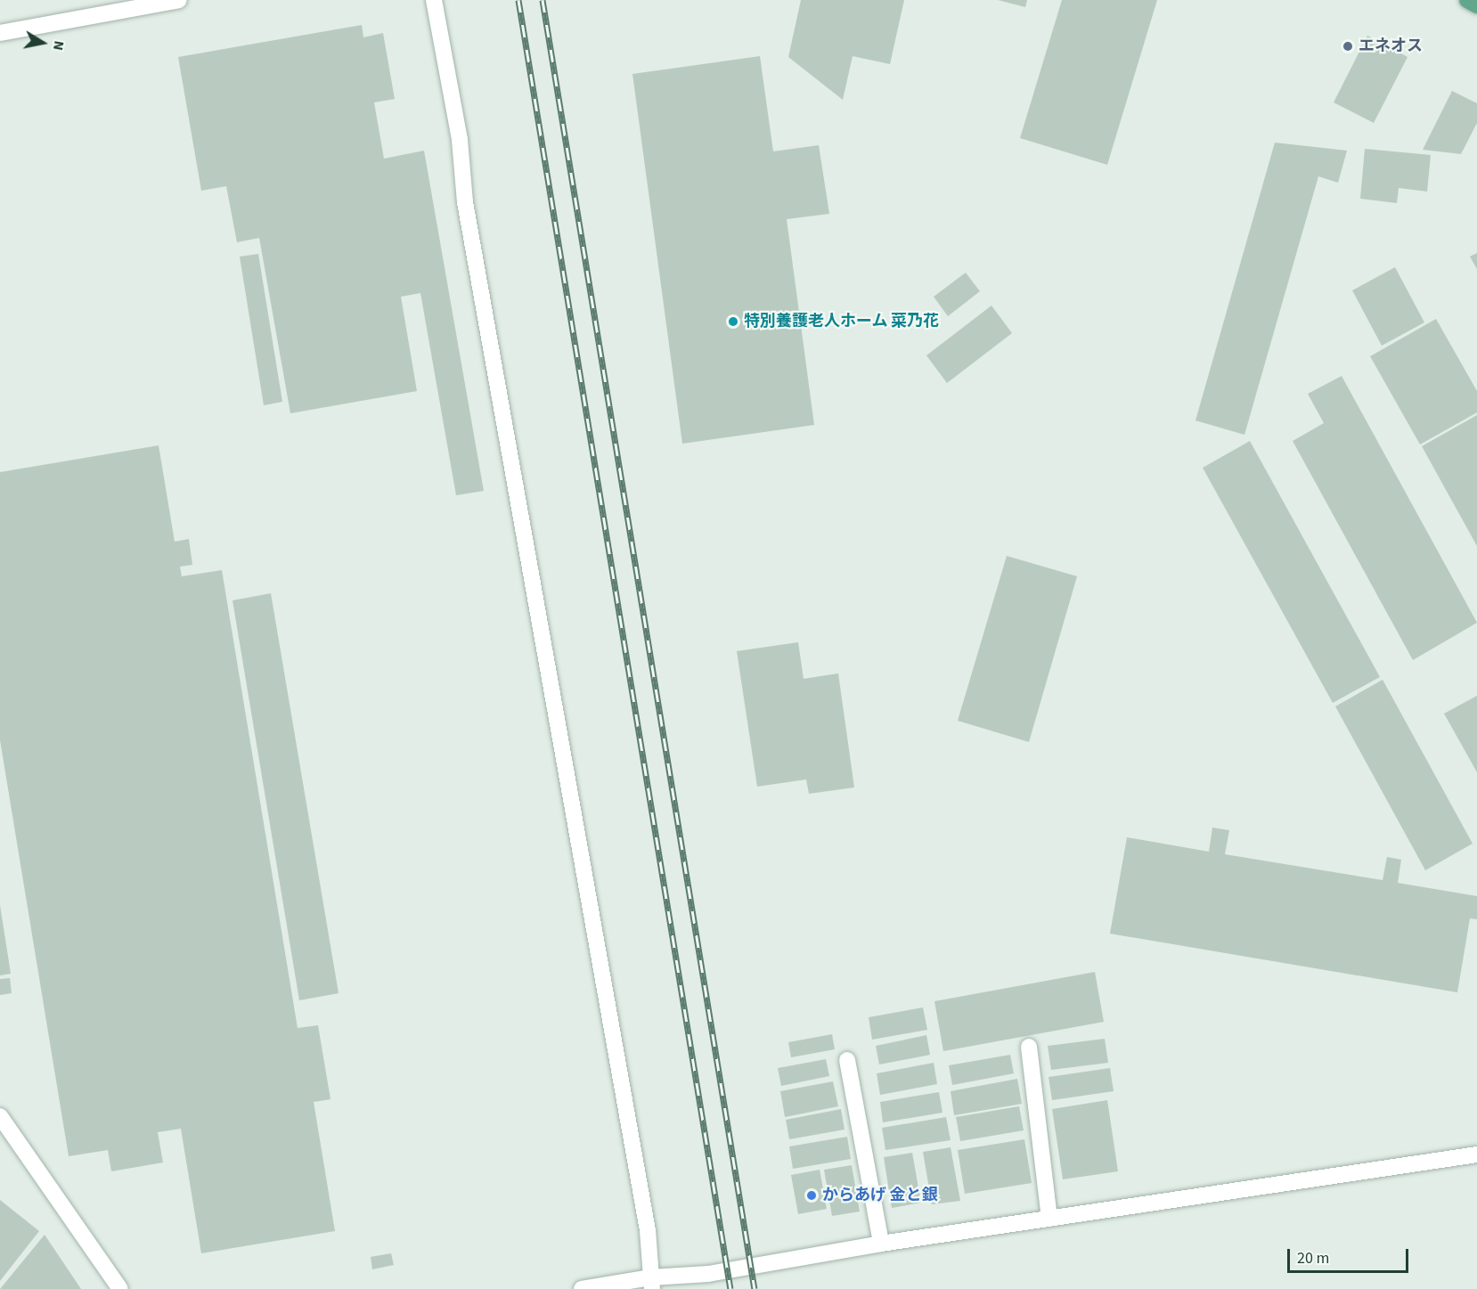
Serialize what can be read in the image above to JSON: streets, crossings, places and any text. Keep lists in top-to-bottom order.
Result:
{
  "places": ["エネオス", "特別養護老人ホーム 菜乃花", "からあげ 金と銀"],
  "scale_bar": "20 m",
  "north": "right"
}
